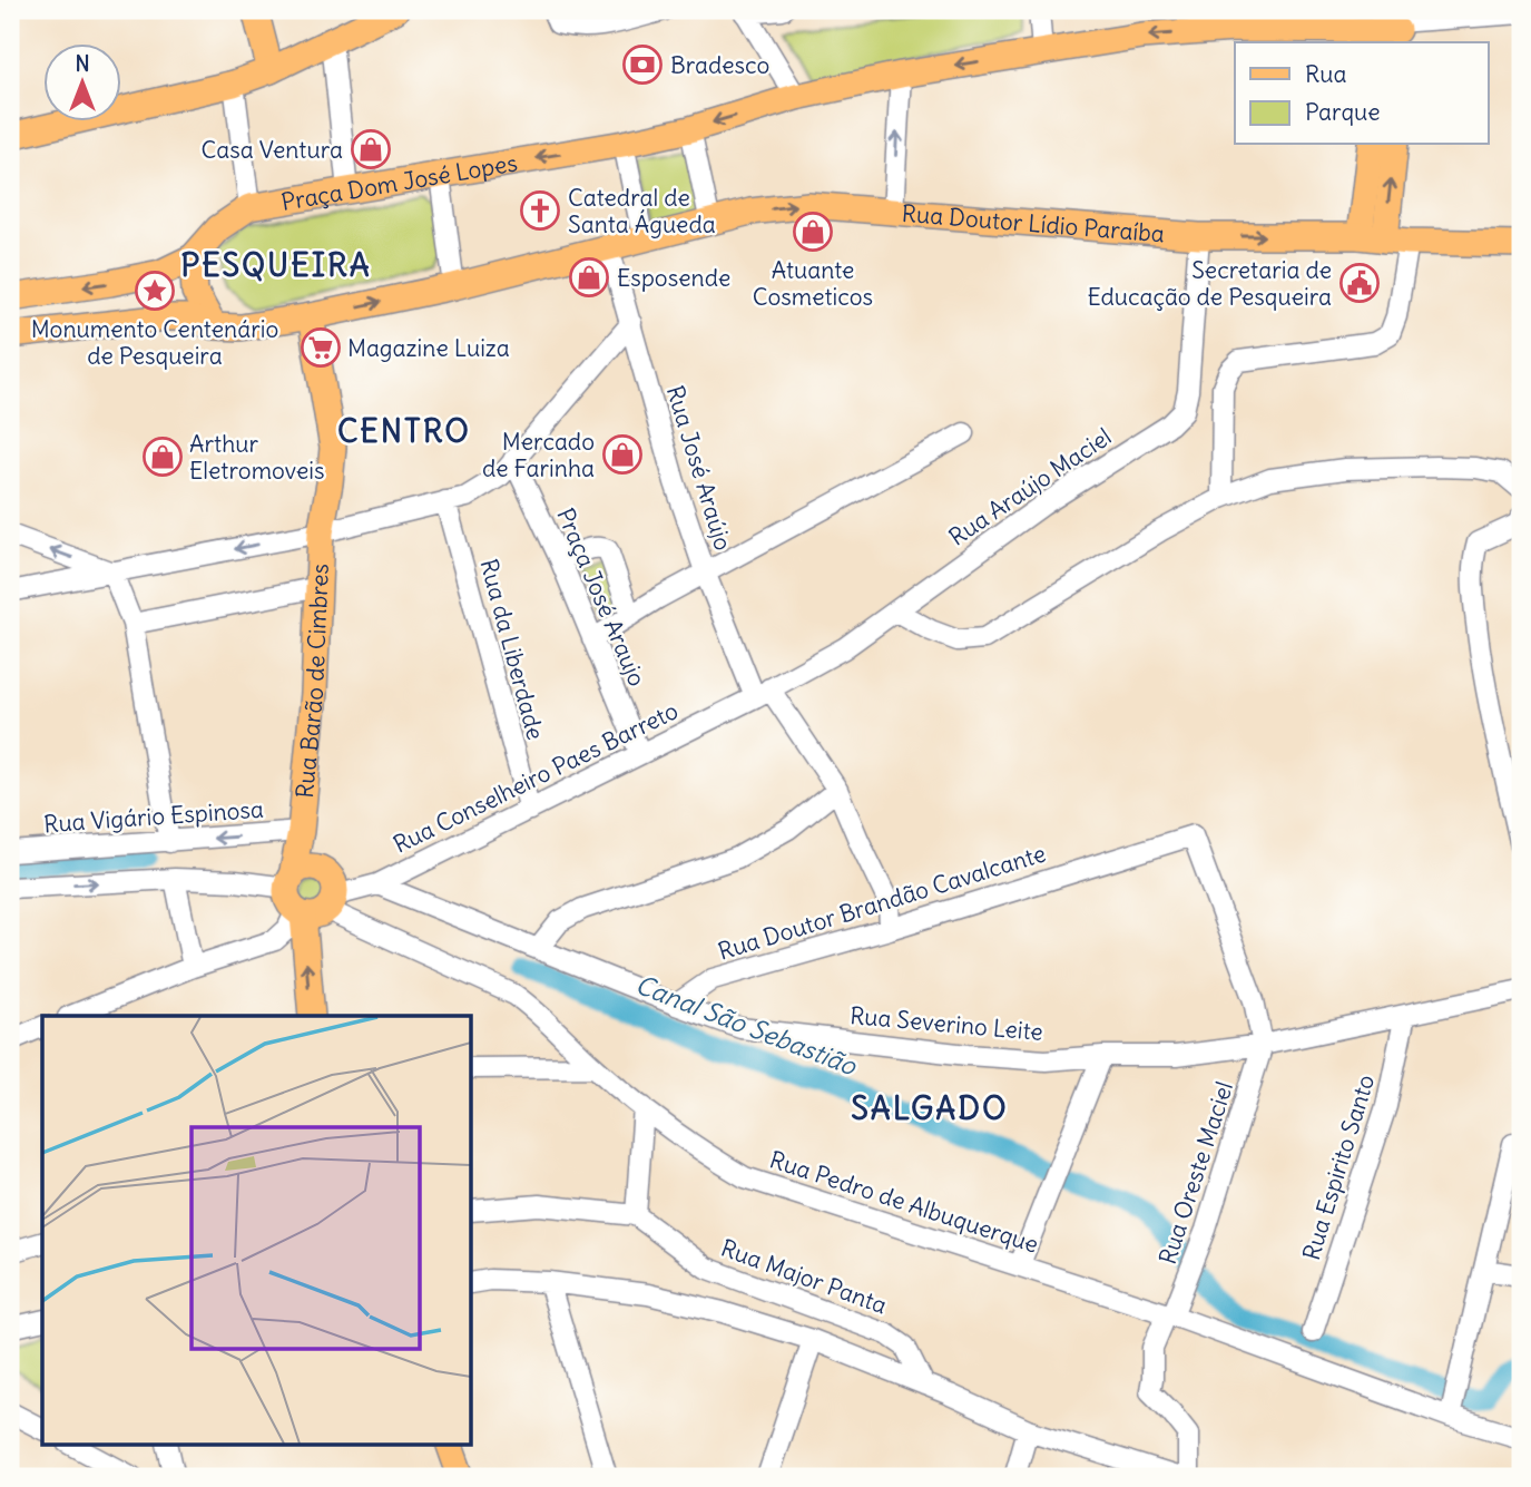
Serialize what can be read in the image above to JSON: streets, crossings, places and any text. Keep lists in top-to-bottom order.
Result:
{
  "streets": {
    "main road": ["Praça Dom José Lopes", "Rua Doutor Lídio Paraíba", "Rua Barão de Cimbres"],
    "street": [
      "Rua José Araújo",
      "Rua Araújo Maciel",
      "Praça José Araujo",
      "Rua da Liberdade",
      "Rua Conselheiro Paes Barreto",
      "Rua Vigário Espinosa",
      "Rua Doutor Brandão Cavalcante",
      "Rua Severino Leite",
      "Rua Espirito Santo",
      "Rua Oreste Maciel",
      "Rua Pedro de Albuquerque",
      "Rua Major Panta"
    ]
  },
  "crossings": [
    ["Rua Doutor Lídio Paraíba", "Rua Araújo Maciel"],
    ["Rua José Araújo", "Rua Araújo Maciel"],
    ["Rua José Araújo", "Rua Conselheiro Paes Barreto"],
    ["Rua José Araújo", "Rua Doutor Brandão Cavalcante"],
    ["Rua Araújo Maciel", "Rua Conselheiro Paes Barreto"],
    ["Praça José Araujo", "Rua Conselheiro Paes Barreto"],
    ["Rua da Liberdade", "Rua Conselheiro Paes Barreto"],
    ["Rua Barão de Cimbres", "Rua Conselheiro Paes Barreto"],
    ["Rua Barão de Cimbres", "Rua Vigário Espinosa"],
    ["Rua Barão de Cimbres", "Rua Pedro de Albuquerque"],
    ["Rua Conselheiro Paes Barreto", "Rua Pedro de Albuquerque"],
    ["Rua Doutor Brandão Cavalcante", "Rua Severino Leite"],
    ["Rua Doutor Brandão Cavalcante", "Rua Oreste Maciel"],
    ["Rua Severino Leite", "Rua Espirito Santo"],
    ["Rua Severino Leite", "Rua Oreste Maciel"],
    ["Rua Oreste Maciel", "Rua Pedro de Albuquerque"]
  ],
  "one_way": ["Praça Dom José Lopes", "Rua Doutor Lídio Paraíba"],
  "districts": ["PESQUEIRA", "CENTRO", "SALGADO"],
  "water": ["Canal São Sebastião"],
  "places": {
    "bank": ["Bradesco"],
    "shop": [
      "Casa Ventura",
      "Atuante Cosmeticos",
      "Esposende",
      "Mercado de Farinha",
      "Arthur Eletromoveis"
    ],
    "church": ["Catedral de Santa Águeda"],
    "public building": ["Secretaria de Educação de Pesqueira"],
    "place": ["Monumento Centenário de Pesqueira"],
    "supermarket": ["Magazine Luiza"]
  },
  "legend": ["Rua", "Parque"],
  "north": "top"
}
